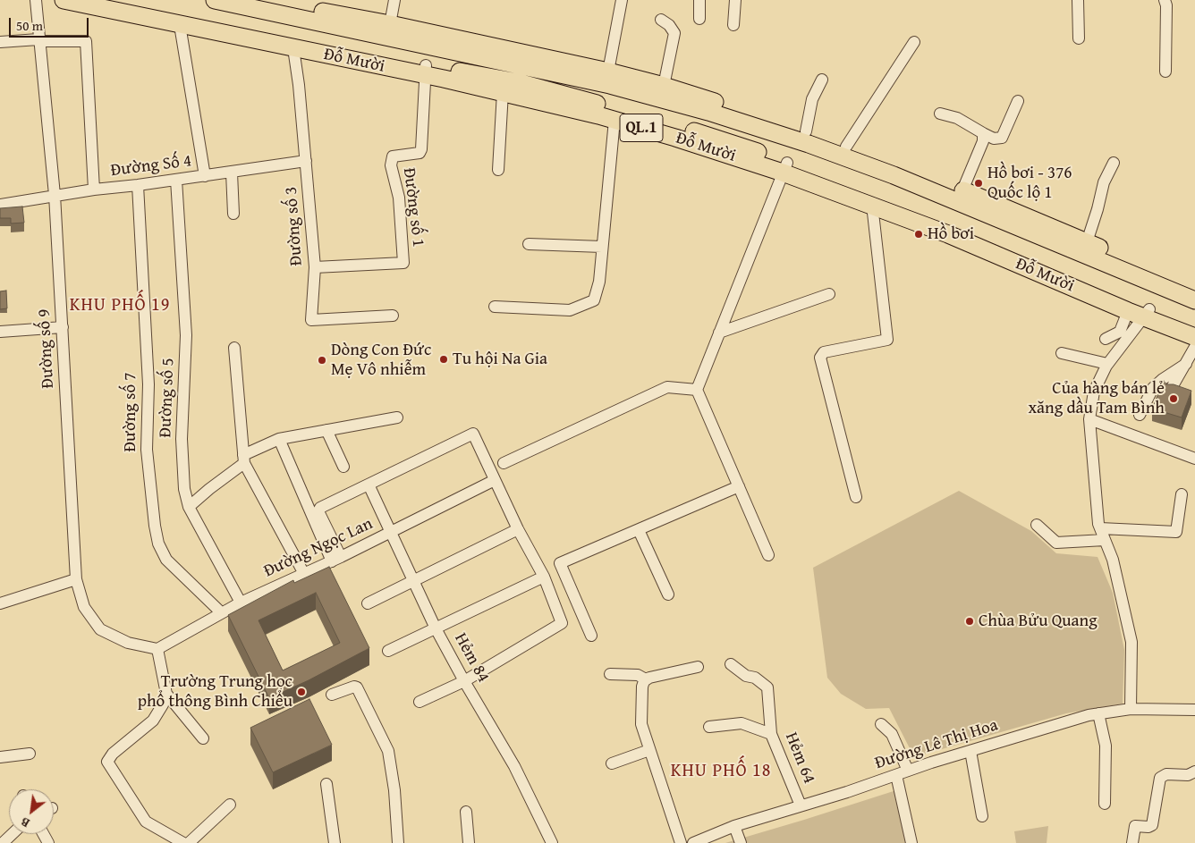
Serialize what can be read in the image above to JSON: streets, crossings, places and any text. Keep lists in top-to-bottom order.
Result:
{
  "streets": {
    "highway": ["Đỗ Mười", "QL.1"],
    "street": [
      "Đường Số 4",
      "Đường số 1",
      "Đường số 3",
      "Đường số 9",
      "Đường số 5",
      "Đường số 7",
      "Đường Ngọc Lan",
      "Hẻm 84",
      "Đường Lê Thị Hoa",
      "Hẻm 64"
    ]
  },
  "crossings": [
    ["Đỗ Mười", "Đường số 1"],
    ["Đỗ Mười", "Đường số 3"],
    ["Đường Số 4", "Đường số 3"],
    ["Đường Số 4", "Đường số 9"],
    ["Đường Số 4", "Đường số 5"],
    ["Đường Số 4", "Đường số 7"],
    ["Đường số 1", "Đường số 3"],
    ["Đường số 9", "Đường Ngọc Lan"],
    ["Đường số 5", "Đường Ngọc Lan"],
    ["Đường số 7", "Đường Ngọc Lan"],
    ["Đường Ngọc Lan", "Hẻm 84"],
    ["Đường Lê Thị Hoa", "Hẻm 64"]
  ],
  "districts": ["KHU PHỐ 19", "KHU PHỐ 18"],
  "places": [
    "Hồ bơi - 376 Quốc lộ 1",
    "Hồ bơi",
    "Tu hội Na Gia",
    "Dòng Con Đức Mẹ Vô nhiễm",
    "Của hàng bán lẻ xăng dầu Tam Bình",
    "Chùa Bửu Quang",
    "Trường Trung học phổ thông Bình Chiểu"
  ],
  "scale_bar": "50 m",
  "north": "bottom left"
}
